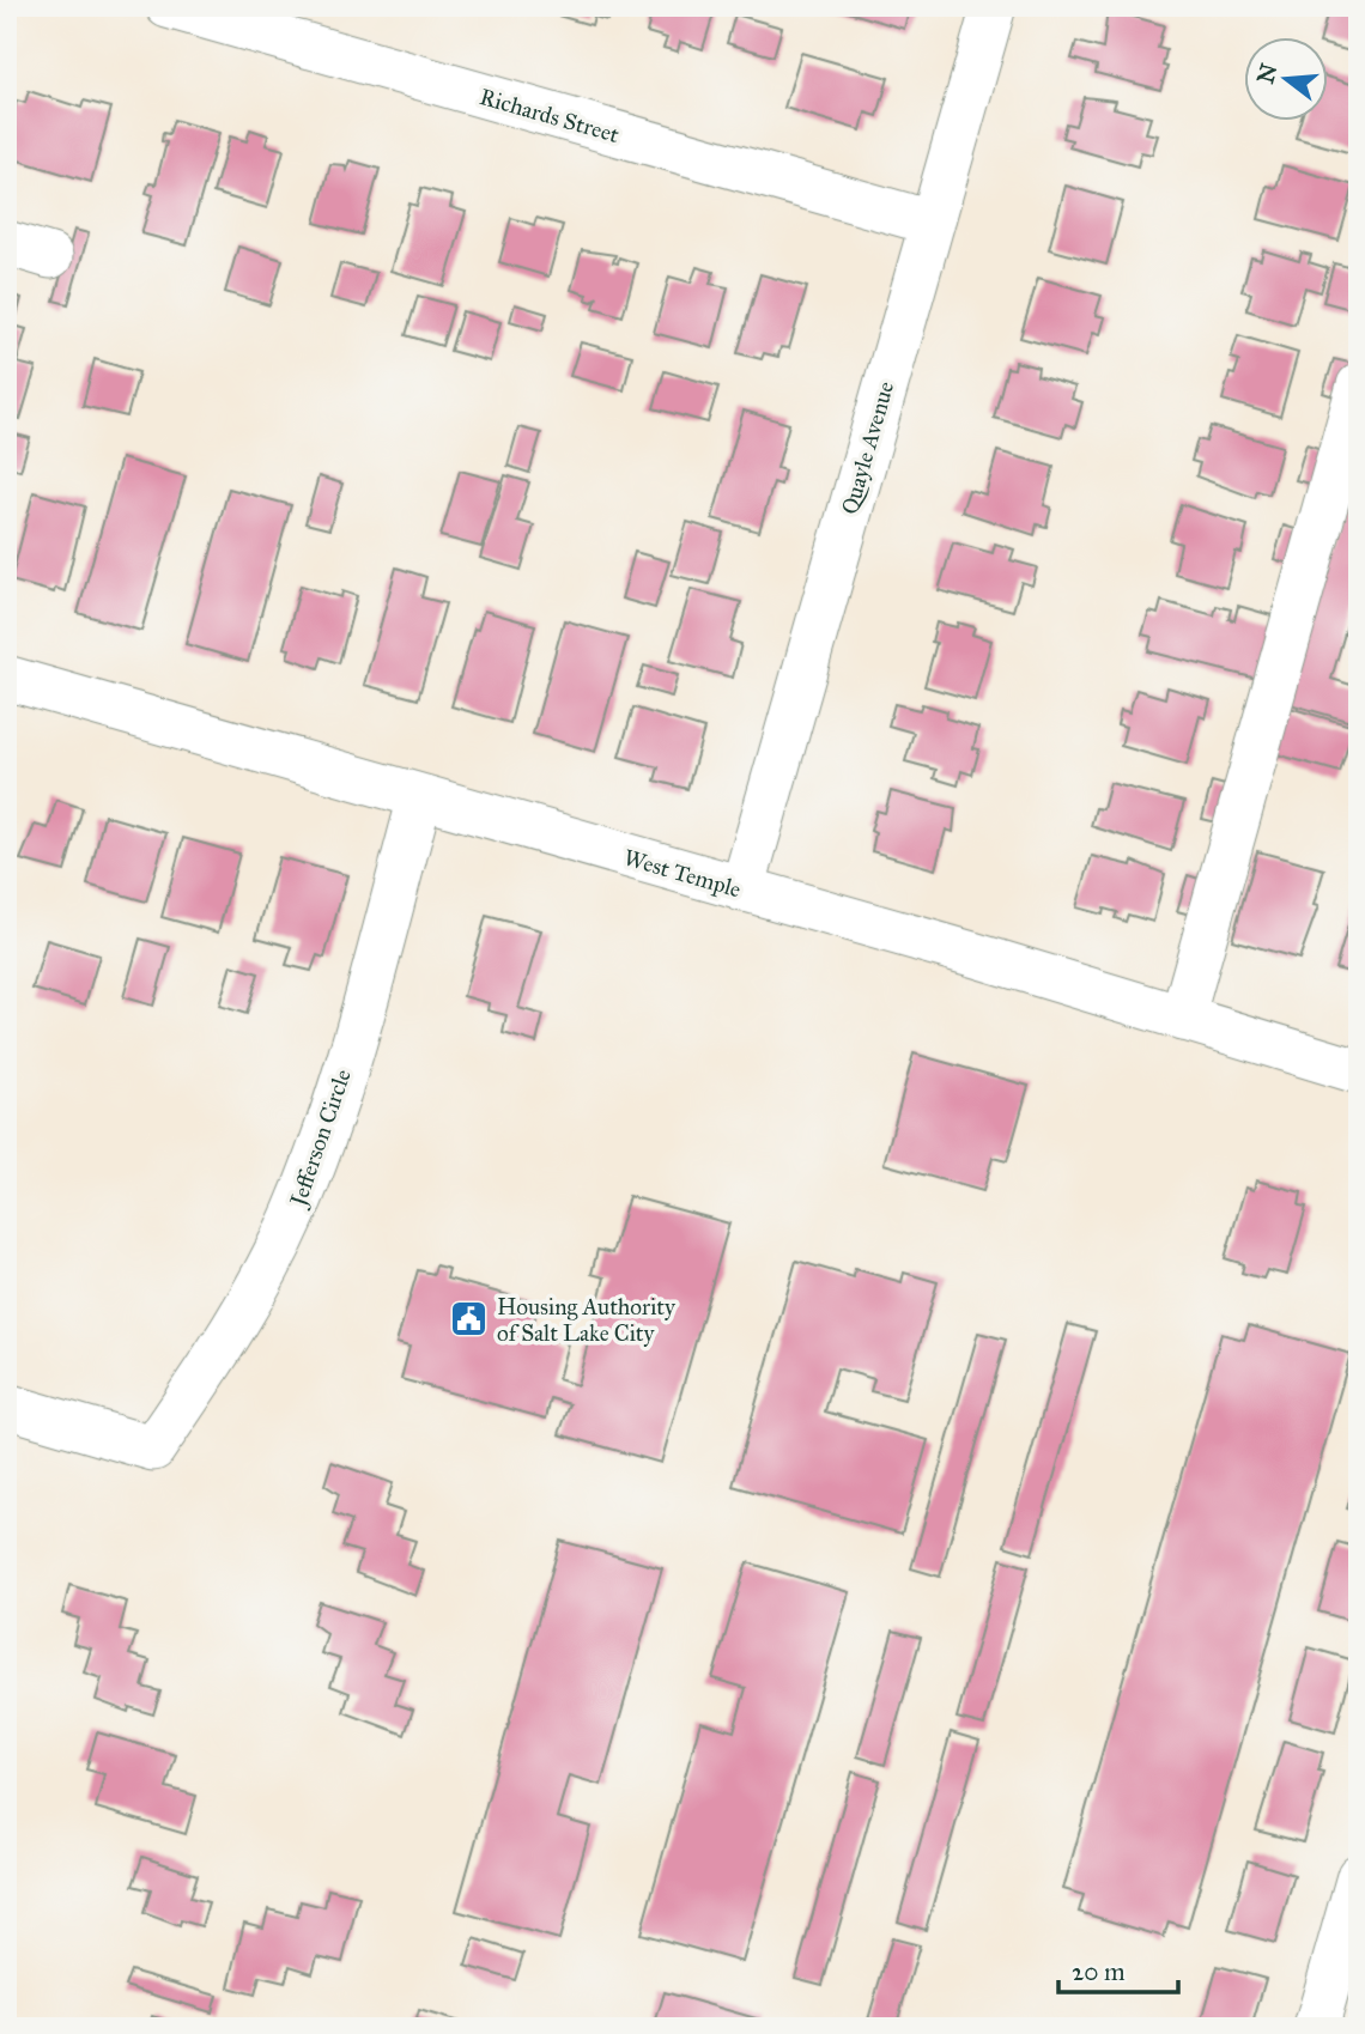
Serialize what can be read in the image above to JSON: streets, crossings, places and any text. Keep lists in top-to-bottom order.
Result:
{
  "streets": {
    "street": [
      "Richards Street",
      "Quayle Avenue",
      "West Temple",
      "Jefferson Circle"
    ]
  },
  "crossings": [
    ["Richards Street", "Quayle Avenue"],
    ["Quayle Avenue", "West Temple"],
    ["West Temple", "Jefferson Circle"]
  ],
  "places": {
    "public building": ["Housing Authority of Salt Lake City"]
  },
  "scale_bar": "20 m",
  "north": "left"
}
